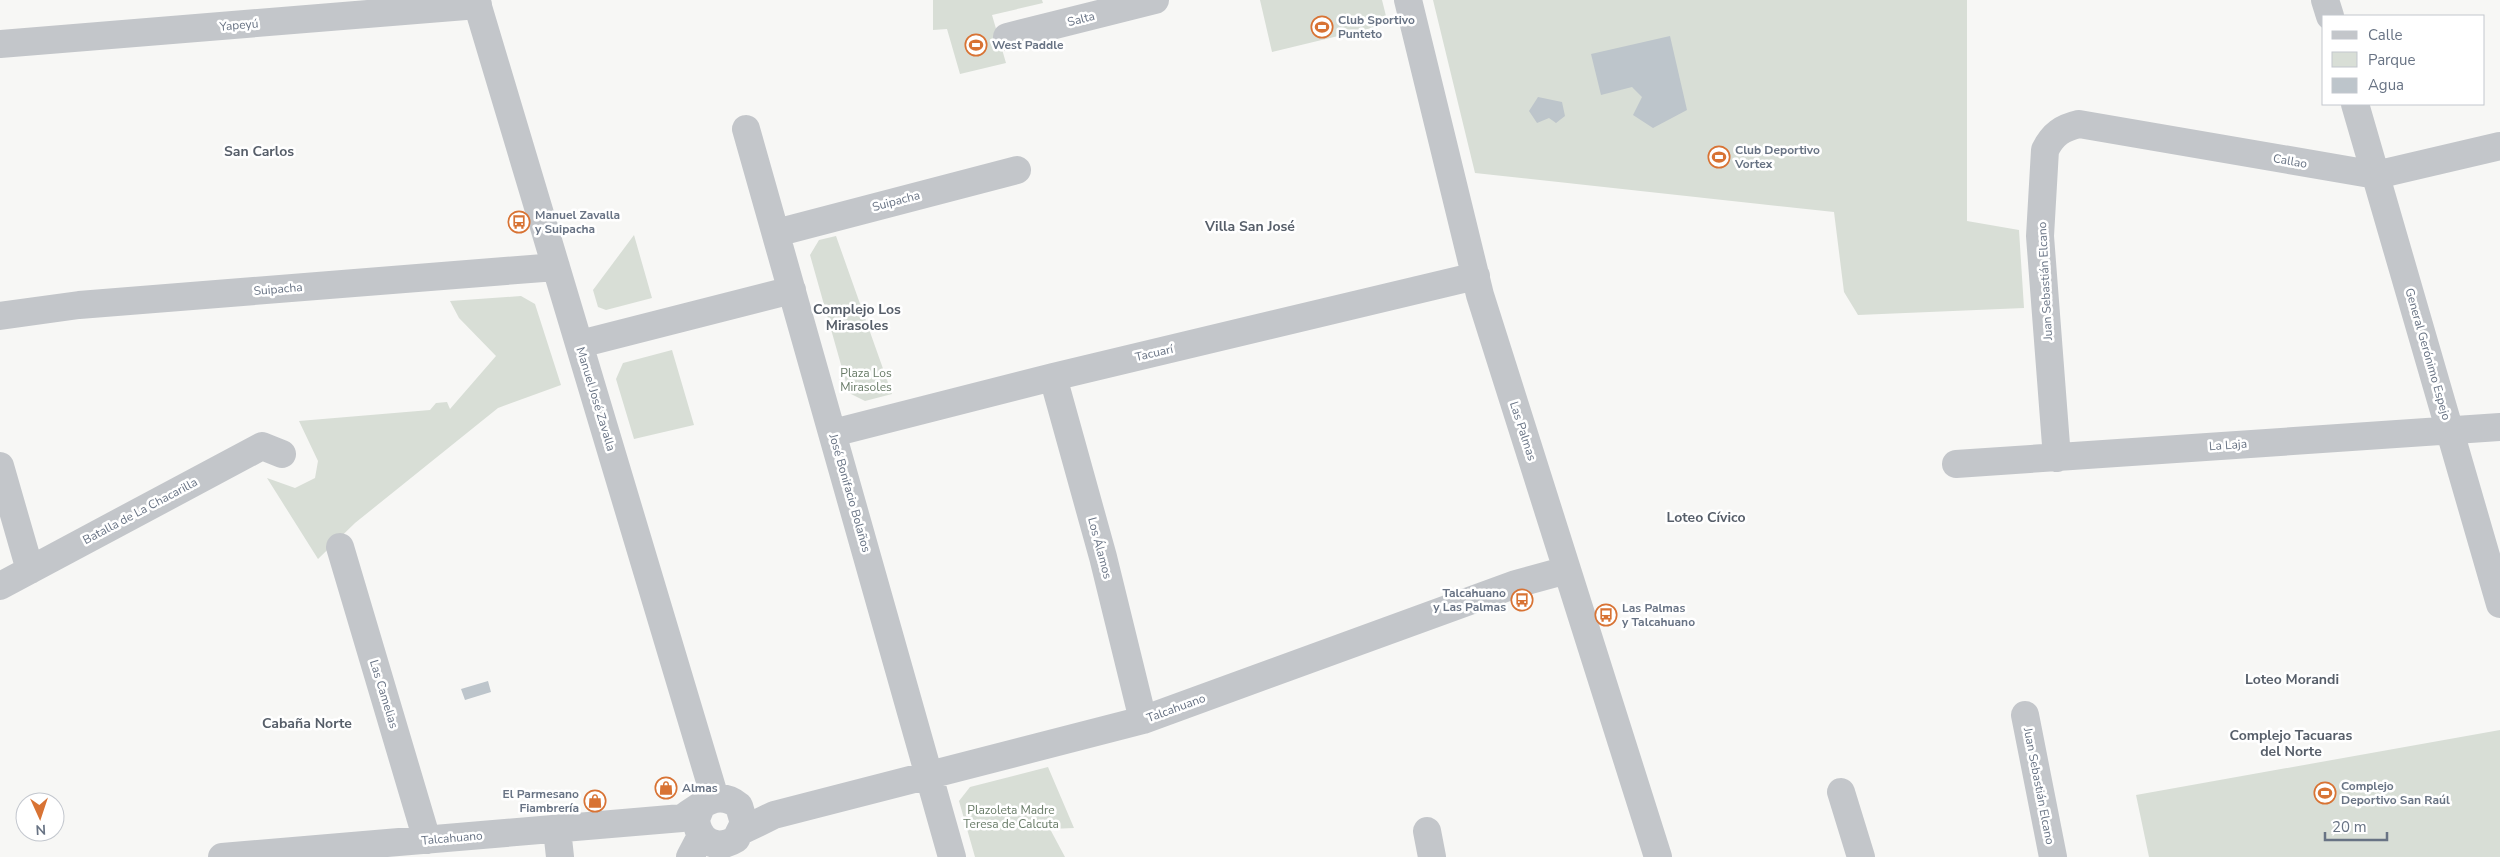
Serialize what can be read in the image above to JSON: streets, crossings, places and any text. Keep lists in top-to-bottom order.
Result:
{
  "streets": {
    "street": [
      "Salta",
      "Yapeyú",
      "Callao",
      "Suipacha",
      "Juan Sebastián Elcano",
      "Tacuarí",
      "General Gerónimo Espejo",
      "Manuel José Zavalla",
      "Las Palmas",
      "La Laja",
      "José Bonifacio Bolaños",
      "Batalla de La Chacarilla",
      "Los Álamos",
      "Las Camelias",
      "Talcahuano"
    ]
  },
  "crossings": [
    ["Yapeyú", "Manuel José Zavalla"],
    ["Callao", "Juan Sebastián Elcano"],
    ["Callao", "General Gerónimo Espejo"],
    ["Suipacha", "Manuel José Zavalla"],
    ["Suipacha", "José Bonifacio Bolaños"],
    ["Juan Sebastián Elcano", "La Laja"],
    ["Tacuarí", "Las Palmas"],
    ["Tacuarí", "José Bonifacio Bolaños"],
    ["Tacuarí", "Los Álamos"],
    ["General Gerónimo Espejo", "La Laja"],
    ["Manuel José Zavalla", "Talcahuano"],
    ["Las Palmas", "Talcahuano"],
    ["José Bonifacio Bolaños", "Talcahuano"],
    ["Los Álamos", "Talcahuano"],
    ["Las Camelias", "Talcahuano"]
  ],
  "districts": [
    "San Carlos",
    "Villa San José",
    "Complejo Los Mirasoles",
    "Loteo Cívico",
    "Loteo Morandi",
    "Cabaña Norte",
    "Complejo Tacuaras del Norte"
  ],
  "parks": ["Plaza Los Mirasoles", "Plazoleta Madre Teresa de Calcuta"],
  "places": {
    "sports": [
      "Club Sportivo Punteto",
      "West Paddle",
      "Club Deportivo Vortex",
      "Complejo Deportivo San Raúl"
    ],
    "bus stop": ["Manuel Zavalla y Suipacha", "Talcahuano y Las Palmas", "Las Palmas y Talcahuano"],
    "shop": ["Almas", "El Parmesano Fiambrería"]
  },
  "legend": ["Calle", "Parque", "Agua"],
  "scale_bar": "20 m",
  "north": "bottom"
}
